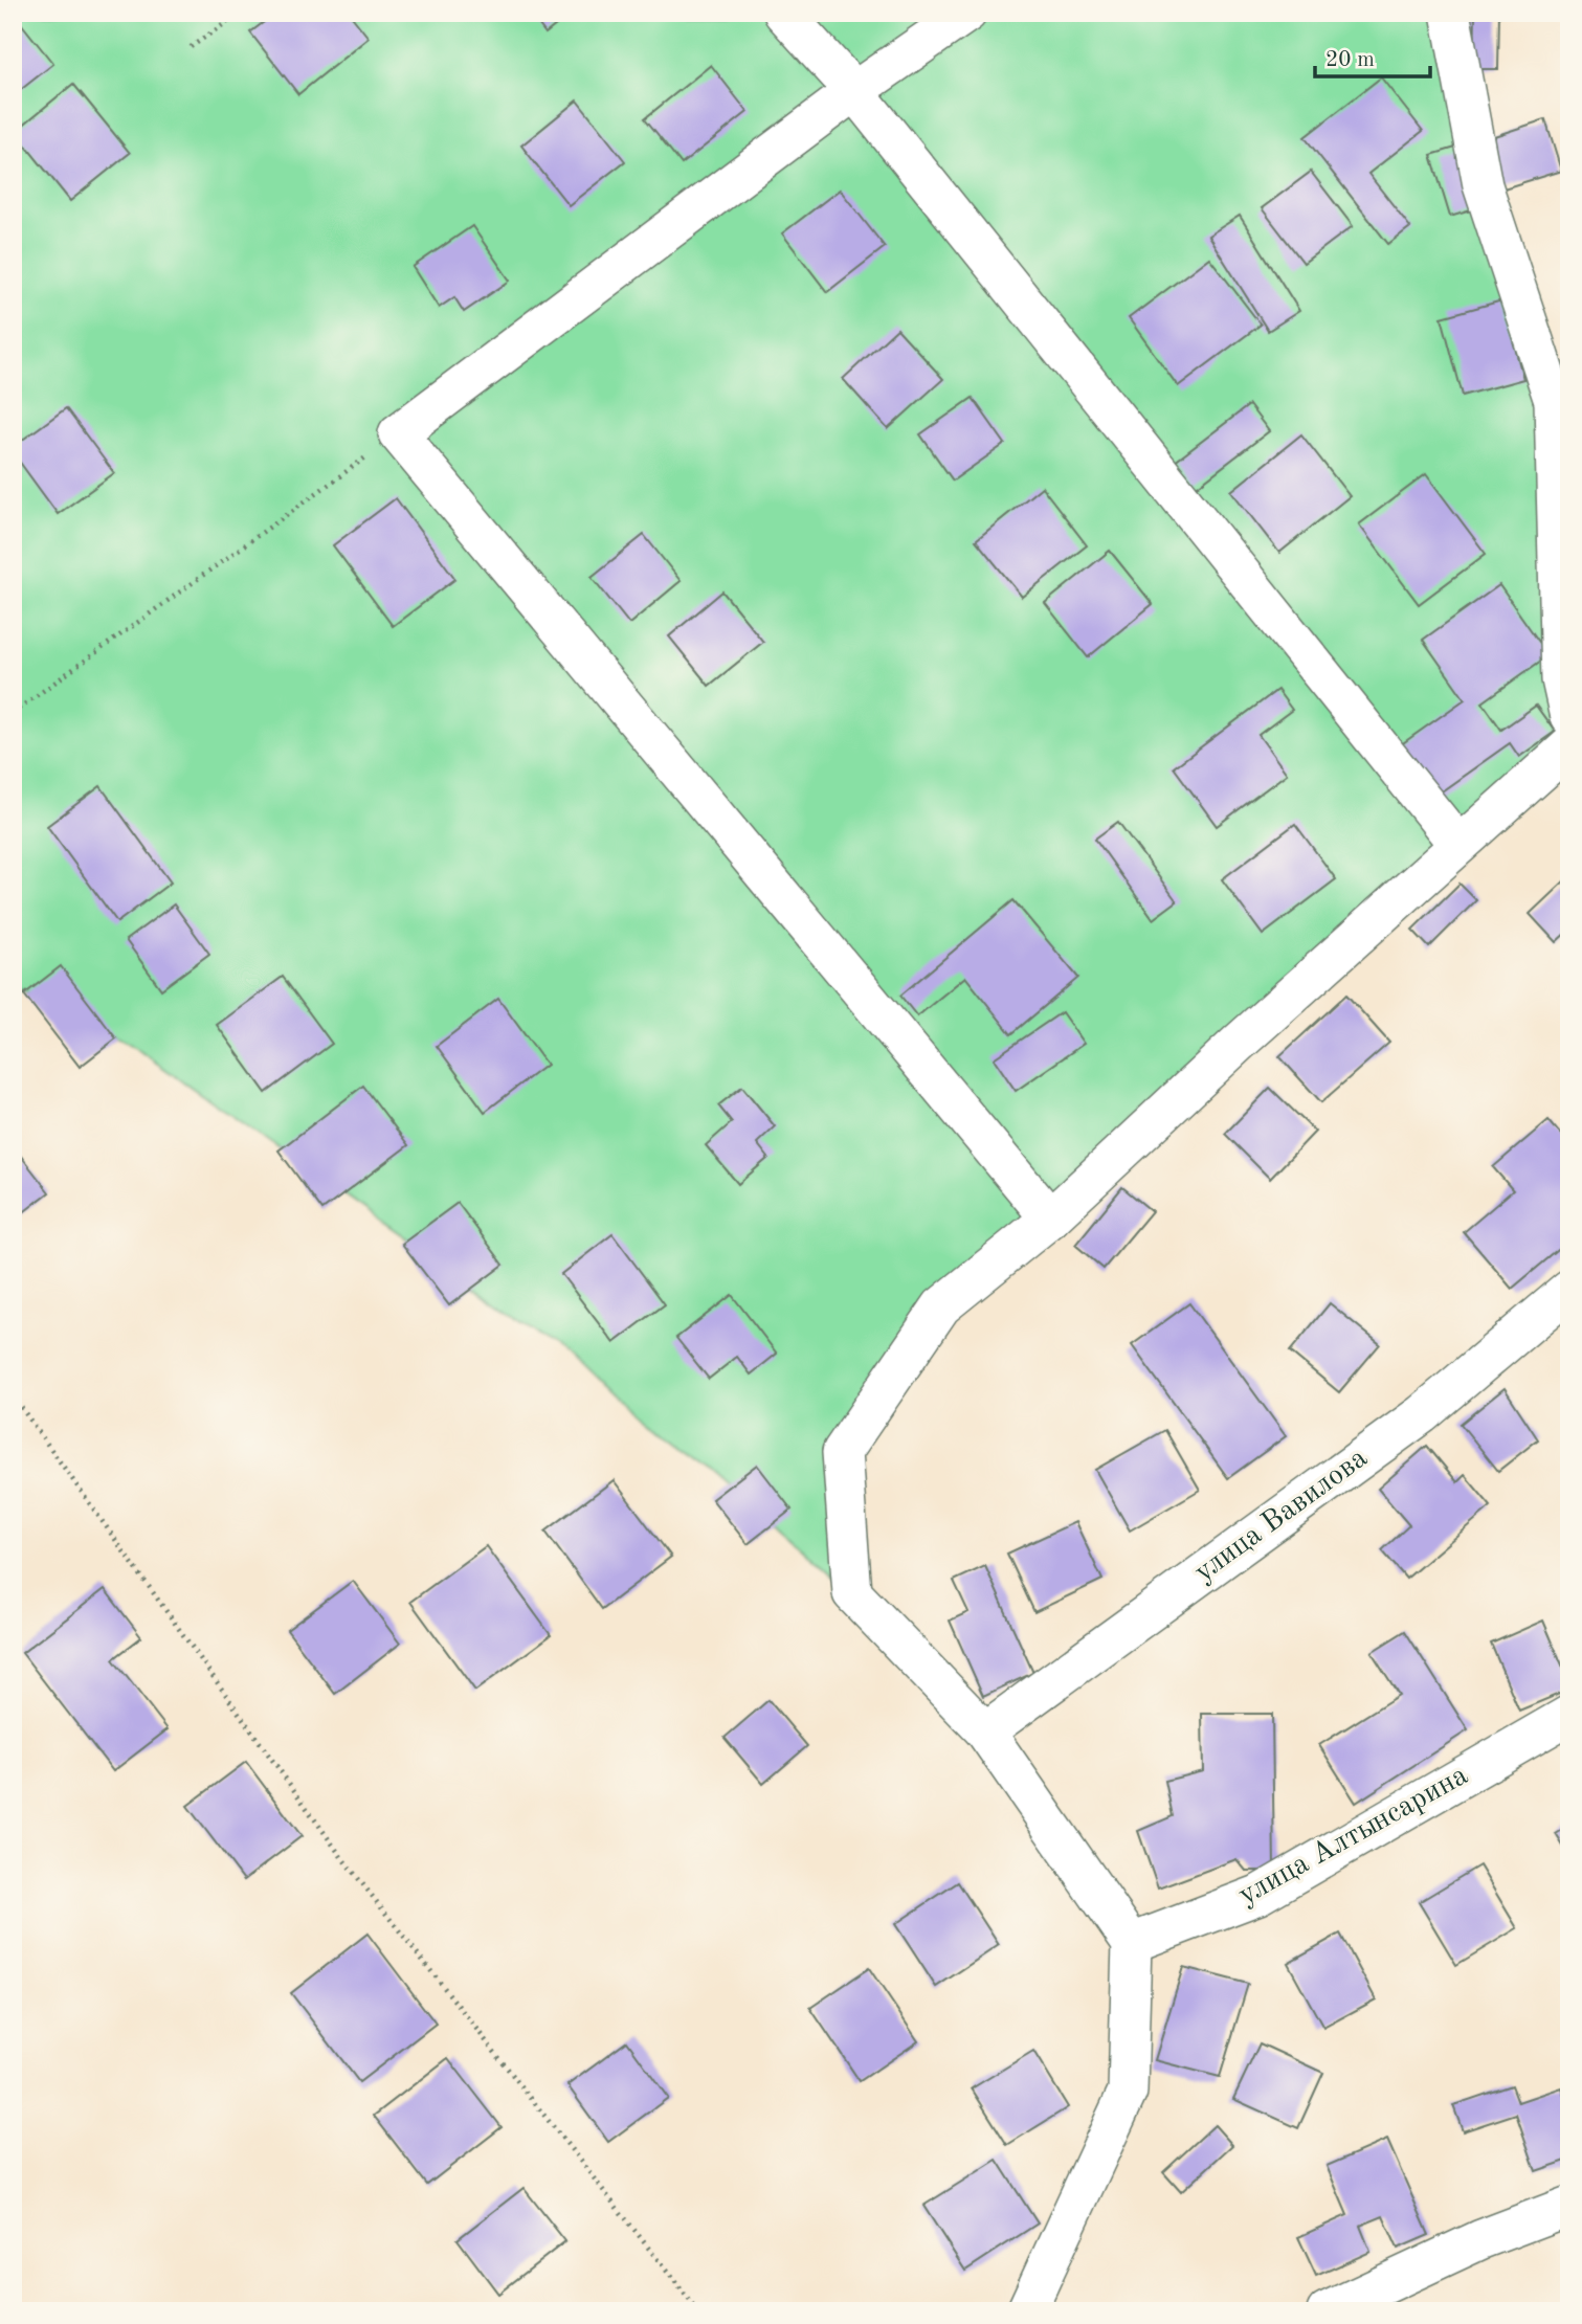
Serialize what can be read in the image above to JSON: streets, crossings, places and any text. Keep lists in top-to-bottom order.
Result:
{
  "streets": {
    "street": ["улица Вавилова", "улица Алтынсарина"]
  },
  "scale_bar": "20 m"
}
